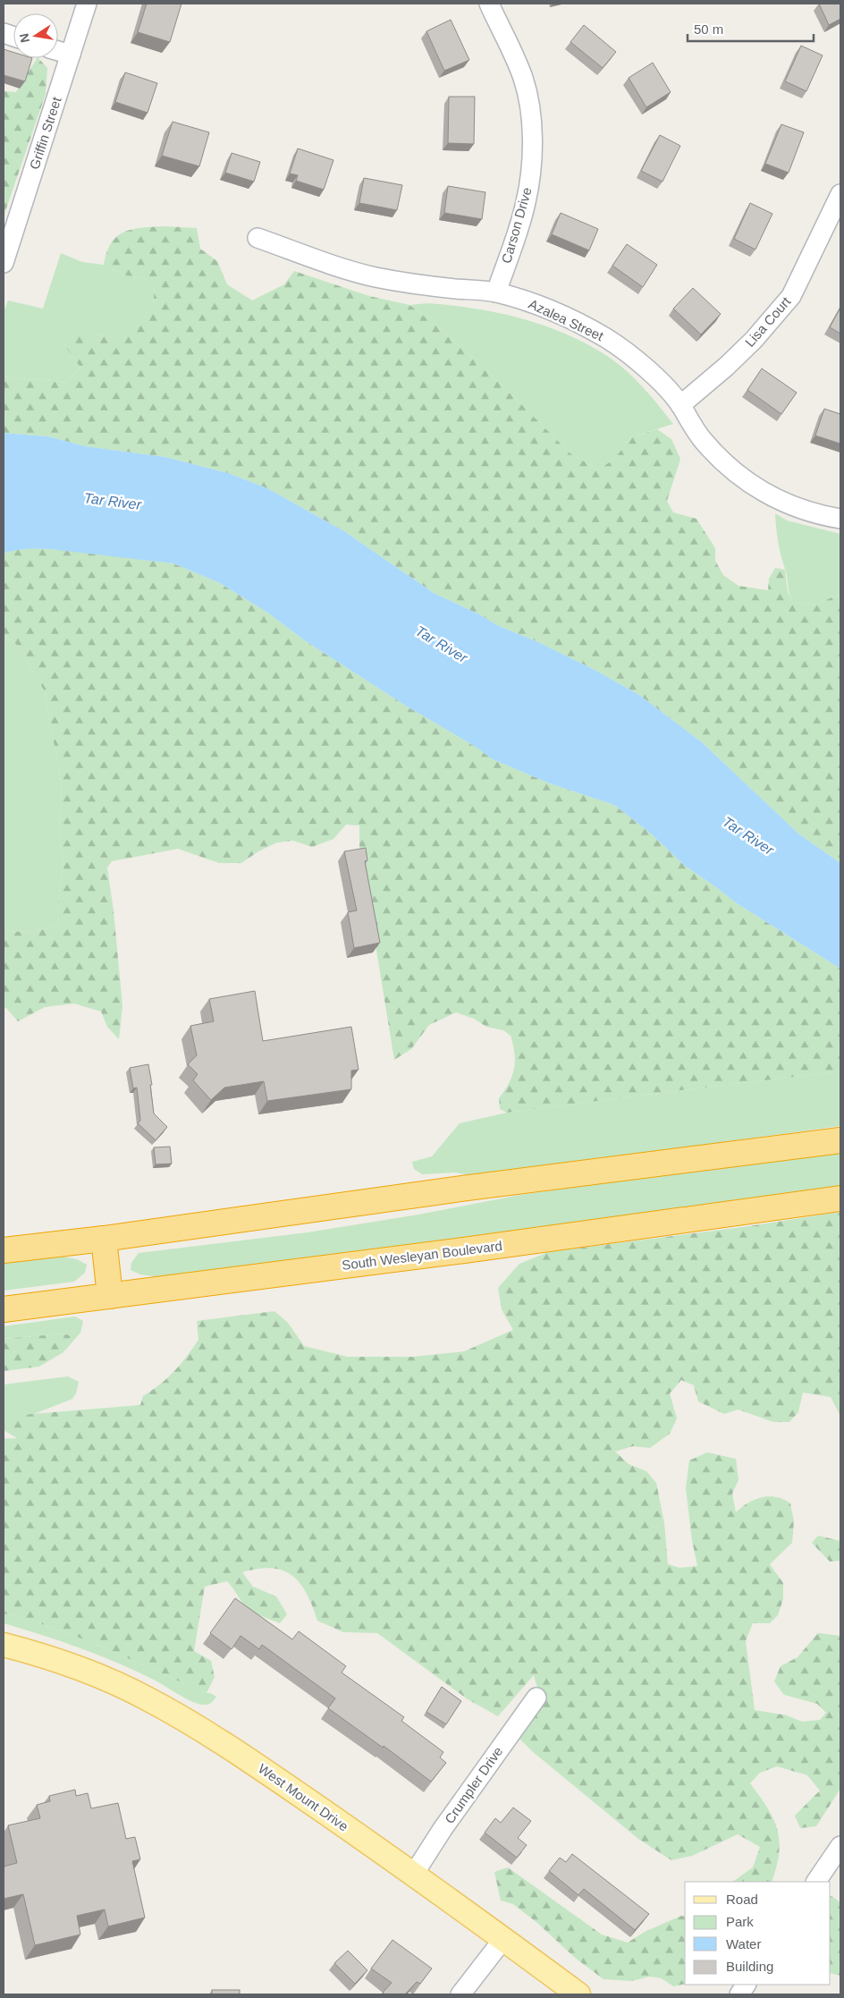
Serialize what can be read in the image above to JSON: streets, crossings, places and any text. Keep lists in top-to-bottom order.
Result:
{
  "streets": {
    "highway": ["South Wesleyan Boulevard"],
    "main road": ["West Mount Drive"],
    "street": [
      "Griffin Street",
      "Carson Drive",
      "Azalea Street",
      "Lisa Court",
      "Crumpler Drive"
    ]
  },
  "crossings": [
    ["Carson Drive", "Azalea Street"],
    ["Azalea Street", "Lisa Court"],
    ["Crumpler Drive", "West Mount Drive"]
  ],
  "water": ["Tar River"],
  "legend": [
    "Road",
    "Park",
    "Water",
    "Building"
  ],
  "scale_bar": "50 m",
  "north": "left"
}
